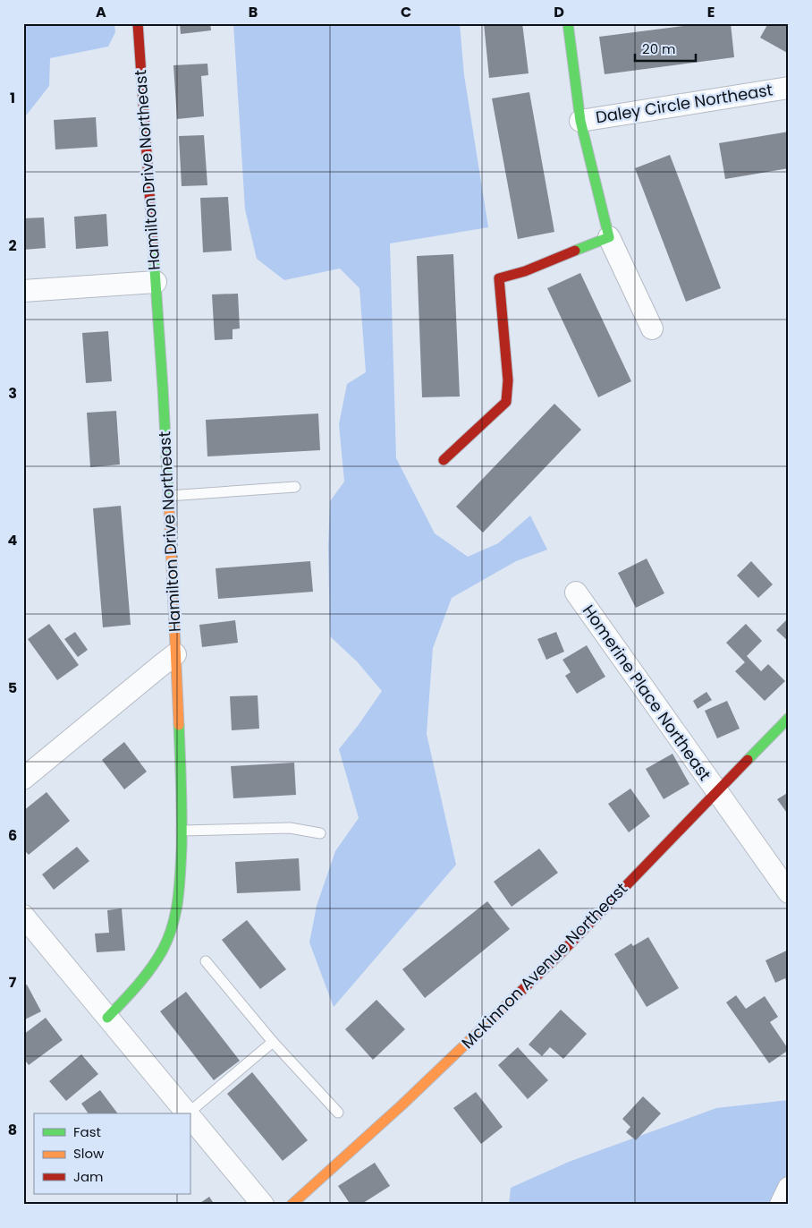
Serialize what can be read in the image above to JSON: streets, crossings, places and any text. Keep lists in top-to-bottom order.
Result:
{
  "streets": {
    "street": [
      "Daley Circle Northeast",
      "Hamilton Drive Northeast",
      "Homerine Place Northeast",
      "McKinnon Avenue Northeast"
    ]
  },
  "crossings": [
    ["Homerine Place Northeast", "McKinnon Avenue Northeast"]
  ],
  "legend": ["Fast", "Slow", "Jam"],
  "scale_bar": "20 m",
  "grid": {
    "columns": [
      "A",
      "B",
      "C",
      "D",
      "E"
    ],
    "rows": [
      "1",
      "2",
      "3",
      "4",
      "5",
      "6",
      "7",
      "8"
    ]
  }
}
